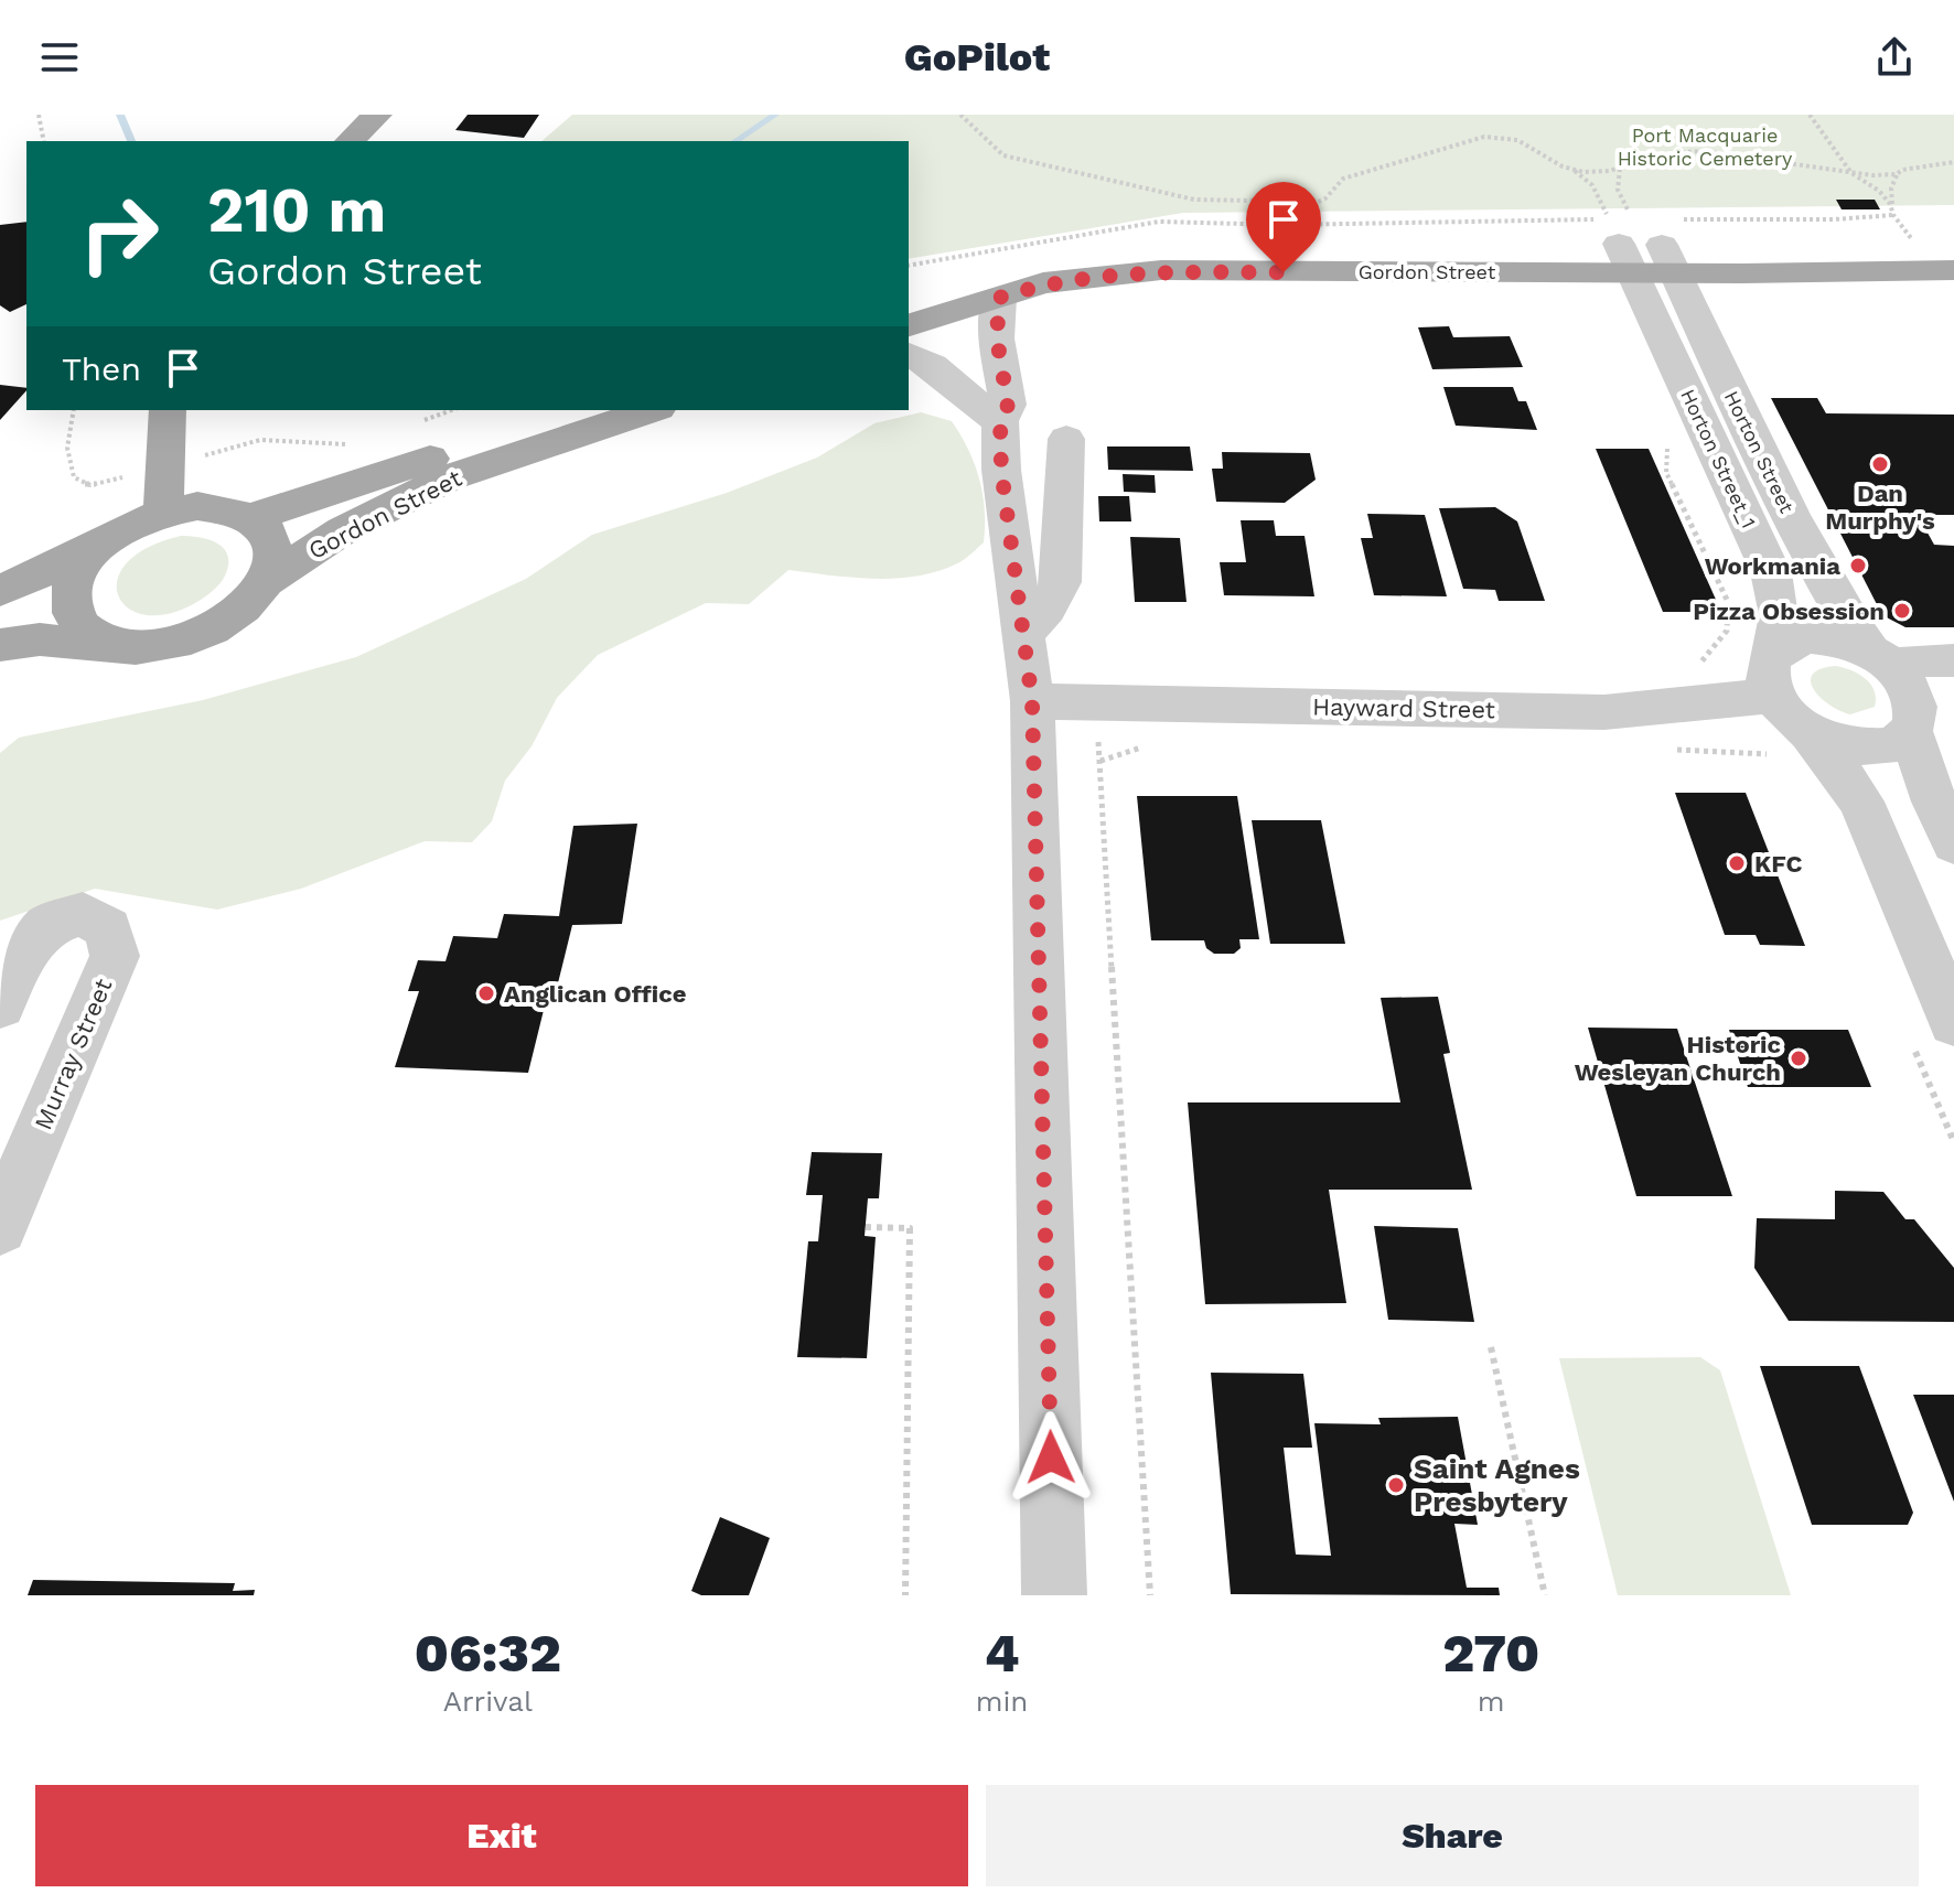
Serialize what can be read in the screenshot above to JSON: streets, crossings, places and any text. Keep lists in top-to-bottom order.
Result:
{
  "streets": {
    "main road": ["Gordon Street"],
    "street": [
      "Horton Street",
      "Horton Street_1",
      "Hayward Street",
      "Murray Street"
    ]
  },
  "crossings": [
    ["Gordon Street", "Horton Street"],
    ["Gordon Street", "Horton Street_1"],
    ["Horton Street", "Horton Street_1"],
    ["Horton Street", "Hayward Street"],
    ["Horton Street_1", "Hayward Street"]
  ],
  "parks": ["Port Macquarie Historic Cemetery"],
  "places": [
    "Dan Murphy's",
    "Workmania",
    "Pizza Obsession",
    "KFC",
    "Anglican Office",
    "Historic Wesleyan Church",
    "Saint Agnes Presbytery"
  ],
  "page": {
    "header": "GoPilot",
    "turn": ["210 m", "Gordon Street"],
    "then": "Then",
    "eta": [
      "06:32",
      "Arrival",
      "4",
      "min",
      "270",
      "m"
    ],
    "buttons": ["Exit", "Share"]
  }
}
